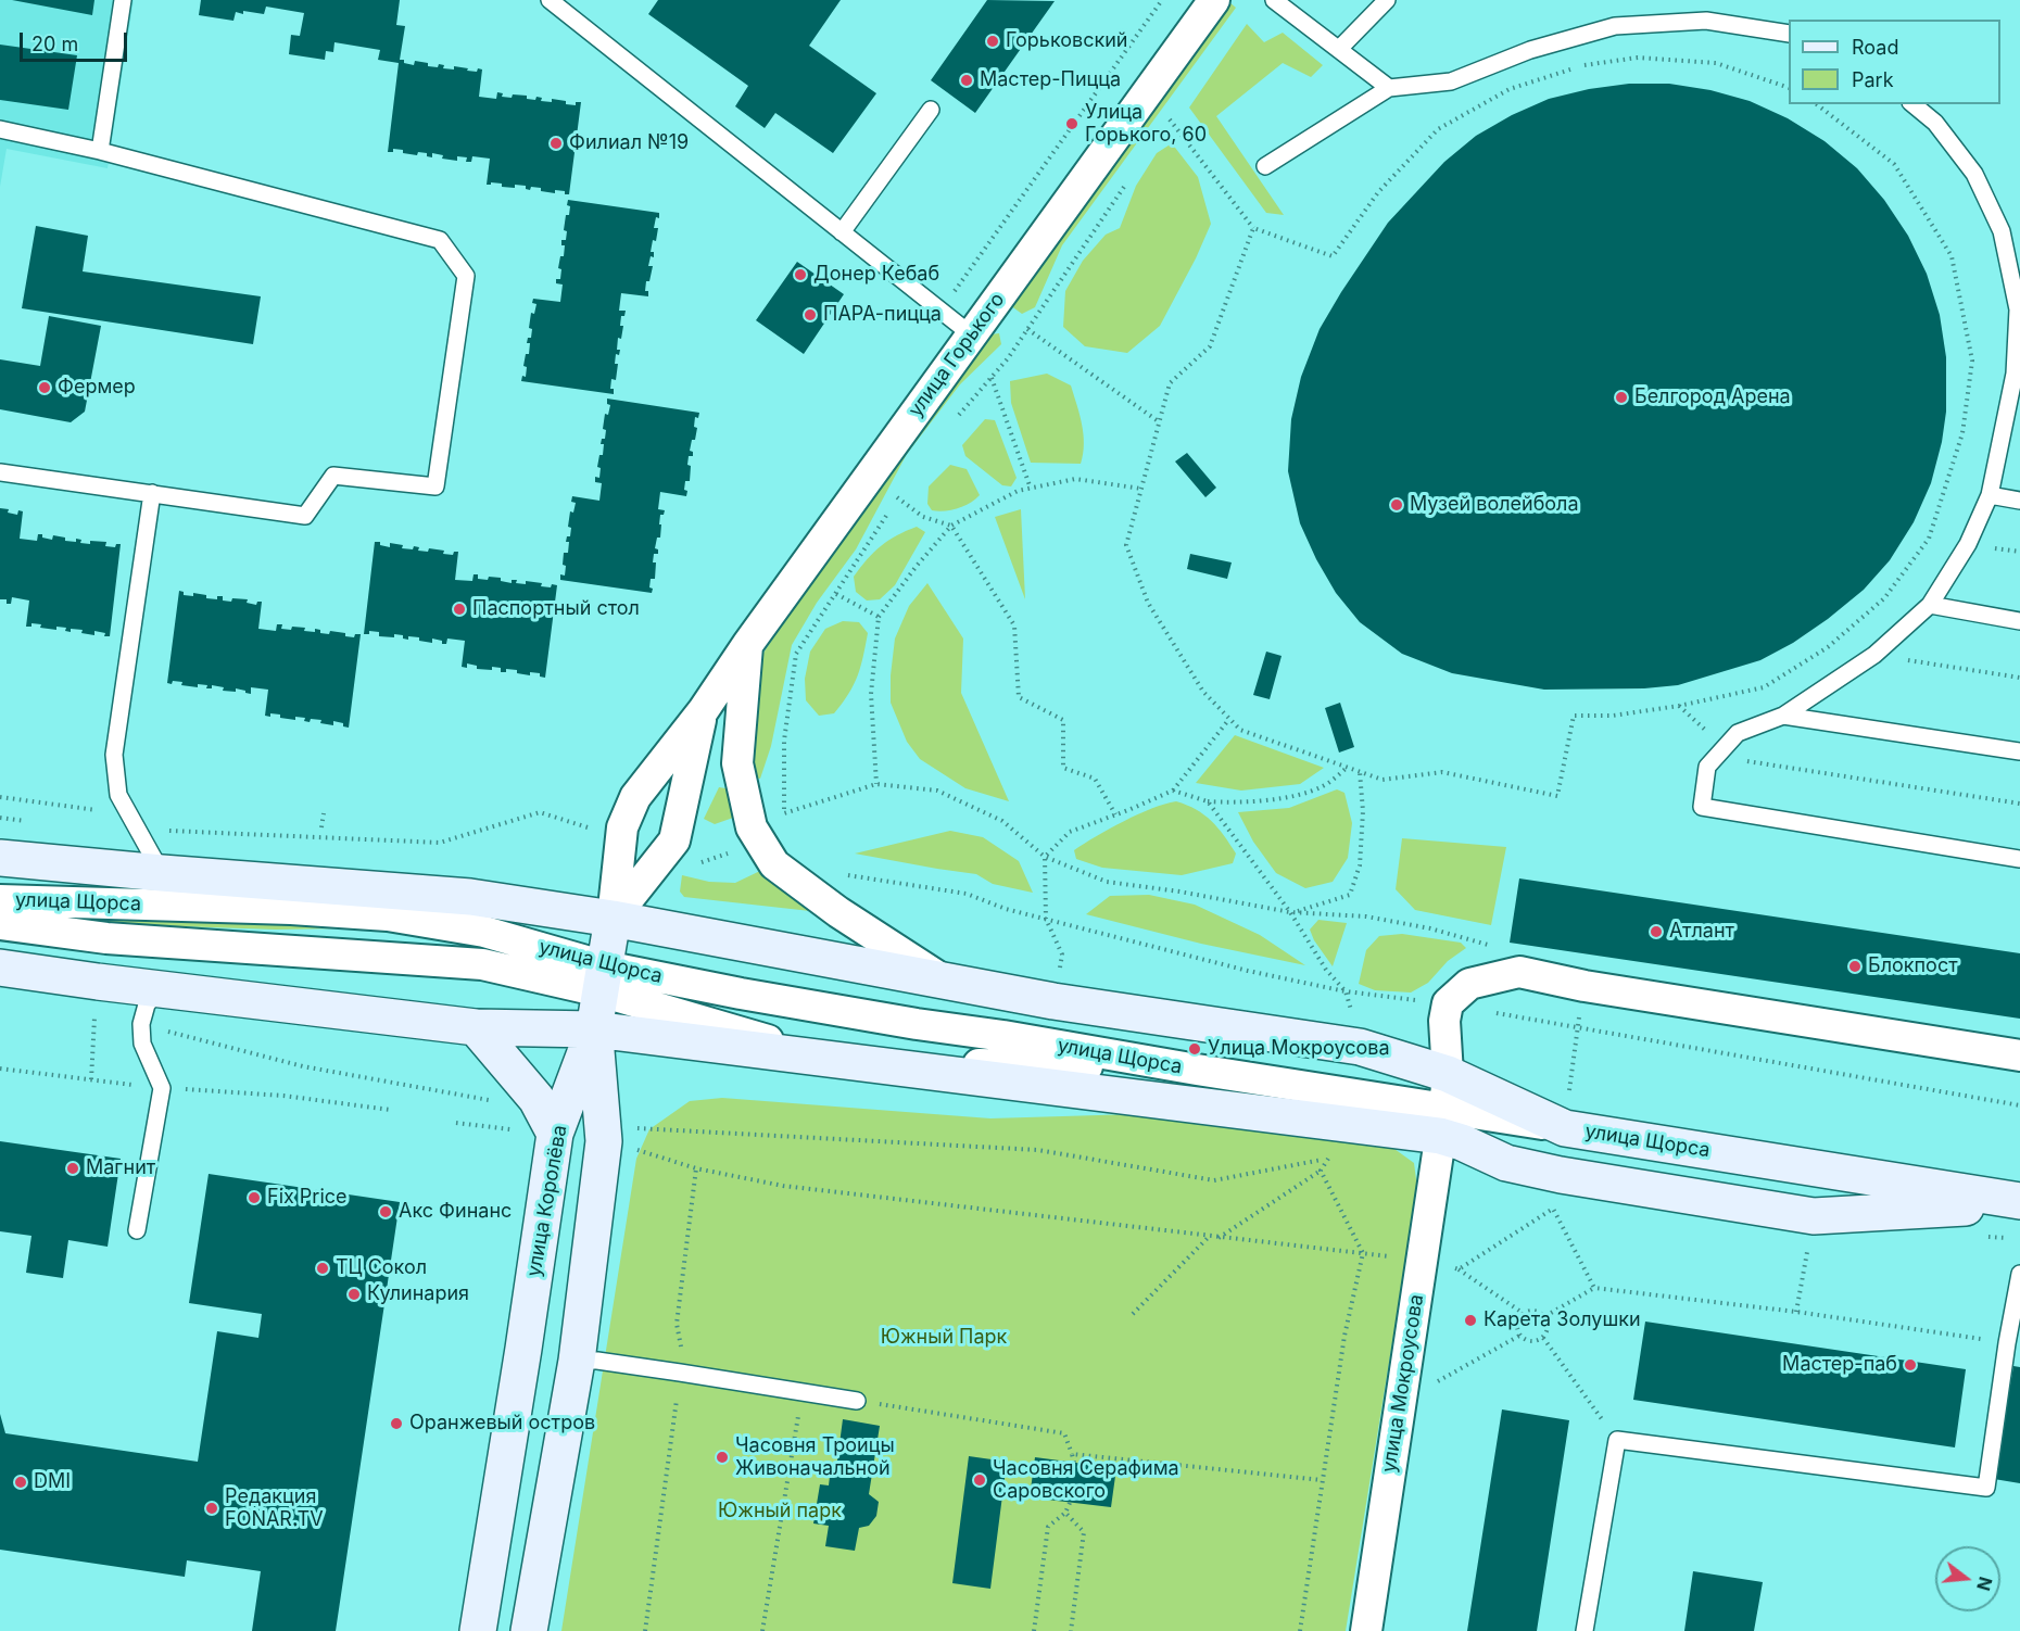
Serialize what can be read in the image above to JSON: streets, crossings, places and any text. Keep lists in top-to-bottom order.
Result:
{
  "streets": {
    "main road": ["улица Щорса", "улица Королёва"],
    "street": ["улица Горького", "улица Мокроусова"]
  },
  "crossings": [
    ["улица Щорса", "улица Мокроусова"]
  ],
  "parks": ["Южный Парк", "Южный парк"],
  "places": [
    "Горьковский",
    "Мастер-Пицца",
    "Улица Горького, 60",
    "Филиал №19",
    "Донер Кебаб",
    "ПАРА-пицца",
    "Фермер",
    "Белгород Арена",
    "Музей волейбола",
    "Паспортный стол",
    "Атлант",
    "Блокпост",
    "Улица Мокроусова",
    "Магнит",
    "Fix Price",
    "Акс Финанс",
    "ТЦ Сокол",
    "Кулинария",
    "Карета Золушки",
    "Мастер-паб",
    "Оранжевый остров",
    "Часовня Троицы Живоначальной",
    "Часовня Серафима Саровского",
    "DMI",
    "Редакция FONAR.TV"
  ],
  "legend": ["Road", "Park"],
  "scale_bar": "20 m",
  "north": "right"
}
